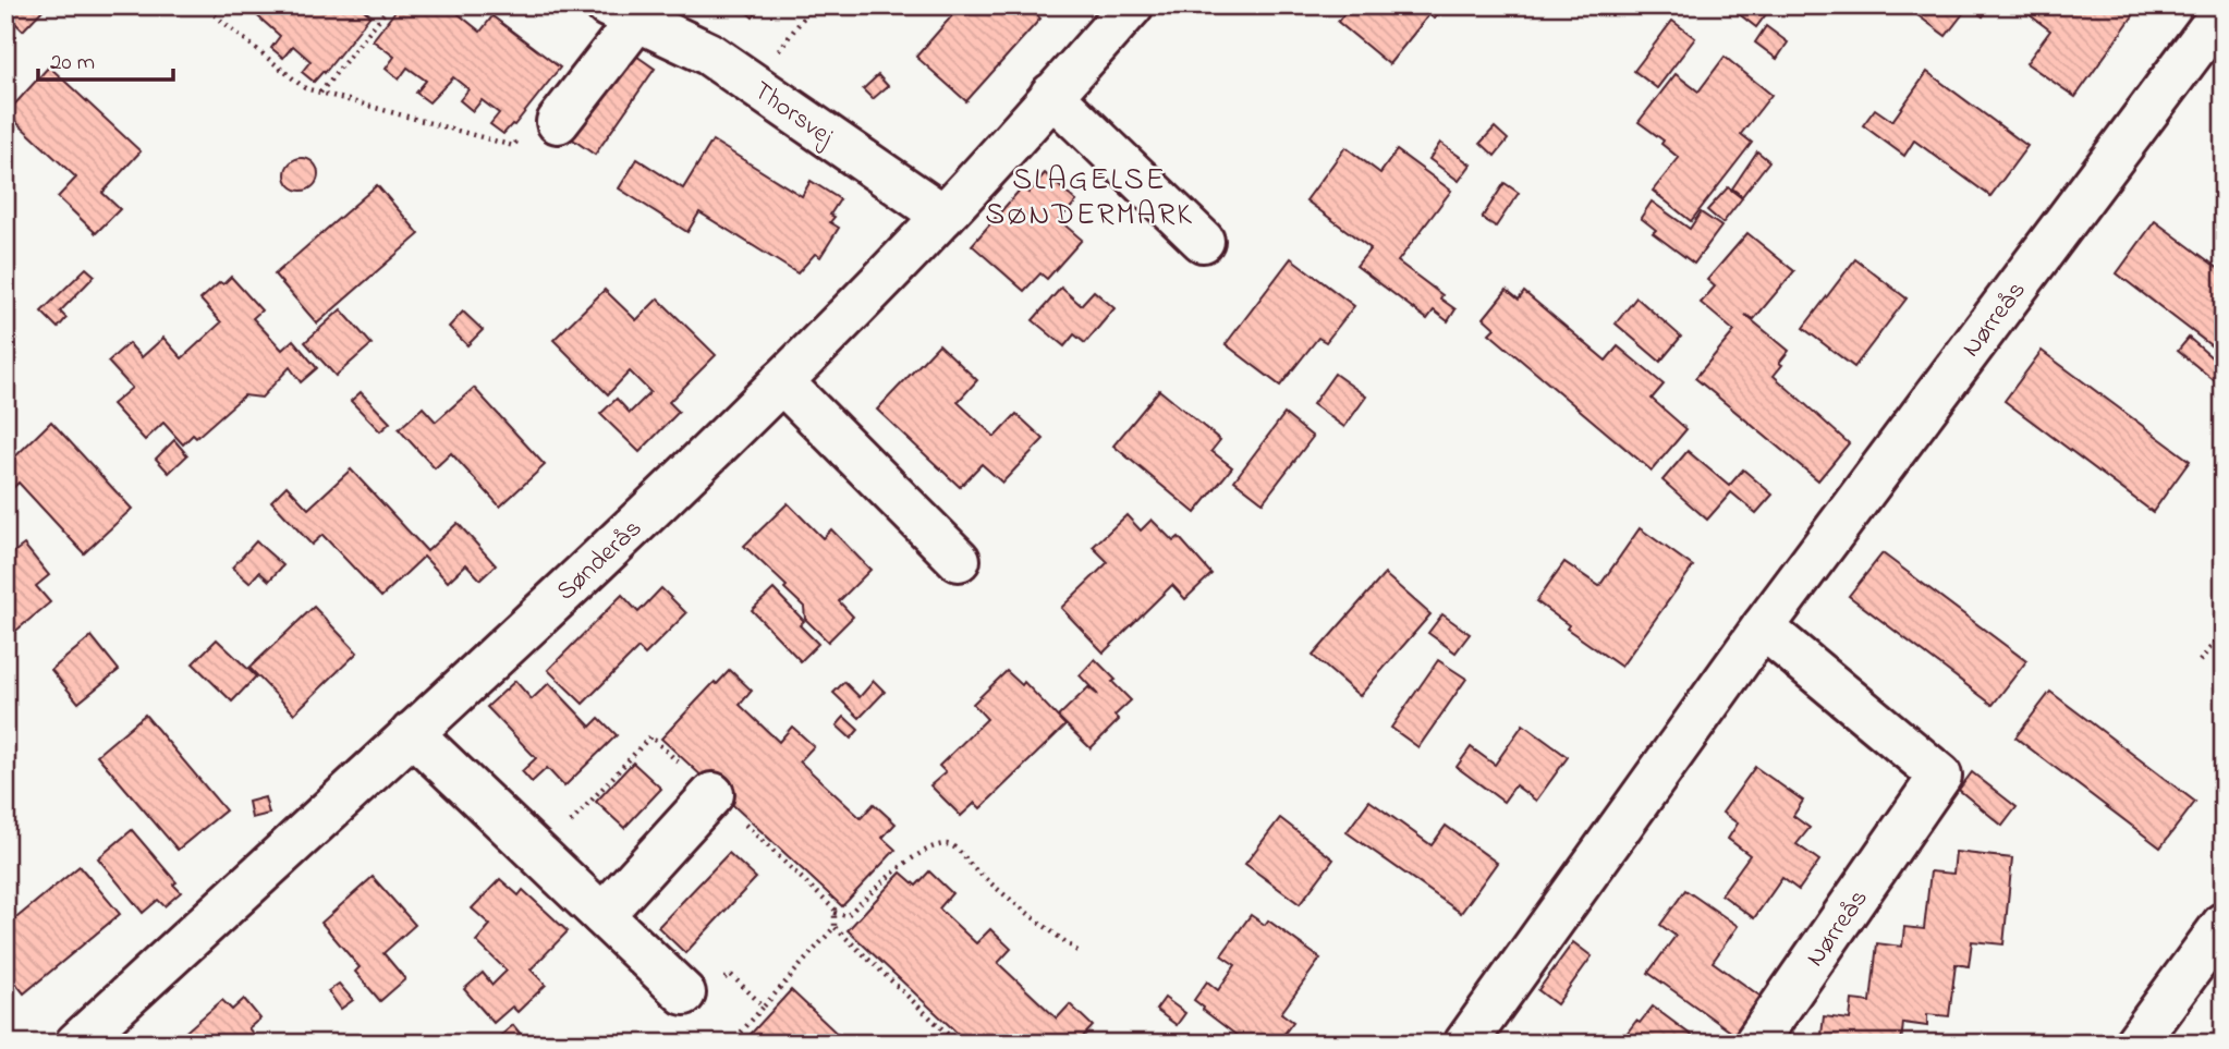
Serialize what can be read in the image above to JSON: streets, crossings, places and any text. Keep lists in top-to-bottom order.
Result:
{
  "streets": {
    "street": ["Thorsvej", "Nørreås", "Sønderås"]
  },
  "crossings": [
    ["Thorsvej", "Sønderås"]
  ],
  "districts": ["SLAGELSE SØNDERMARK"],
  "scale_bar": "20 m"
}
